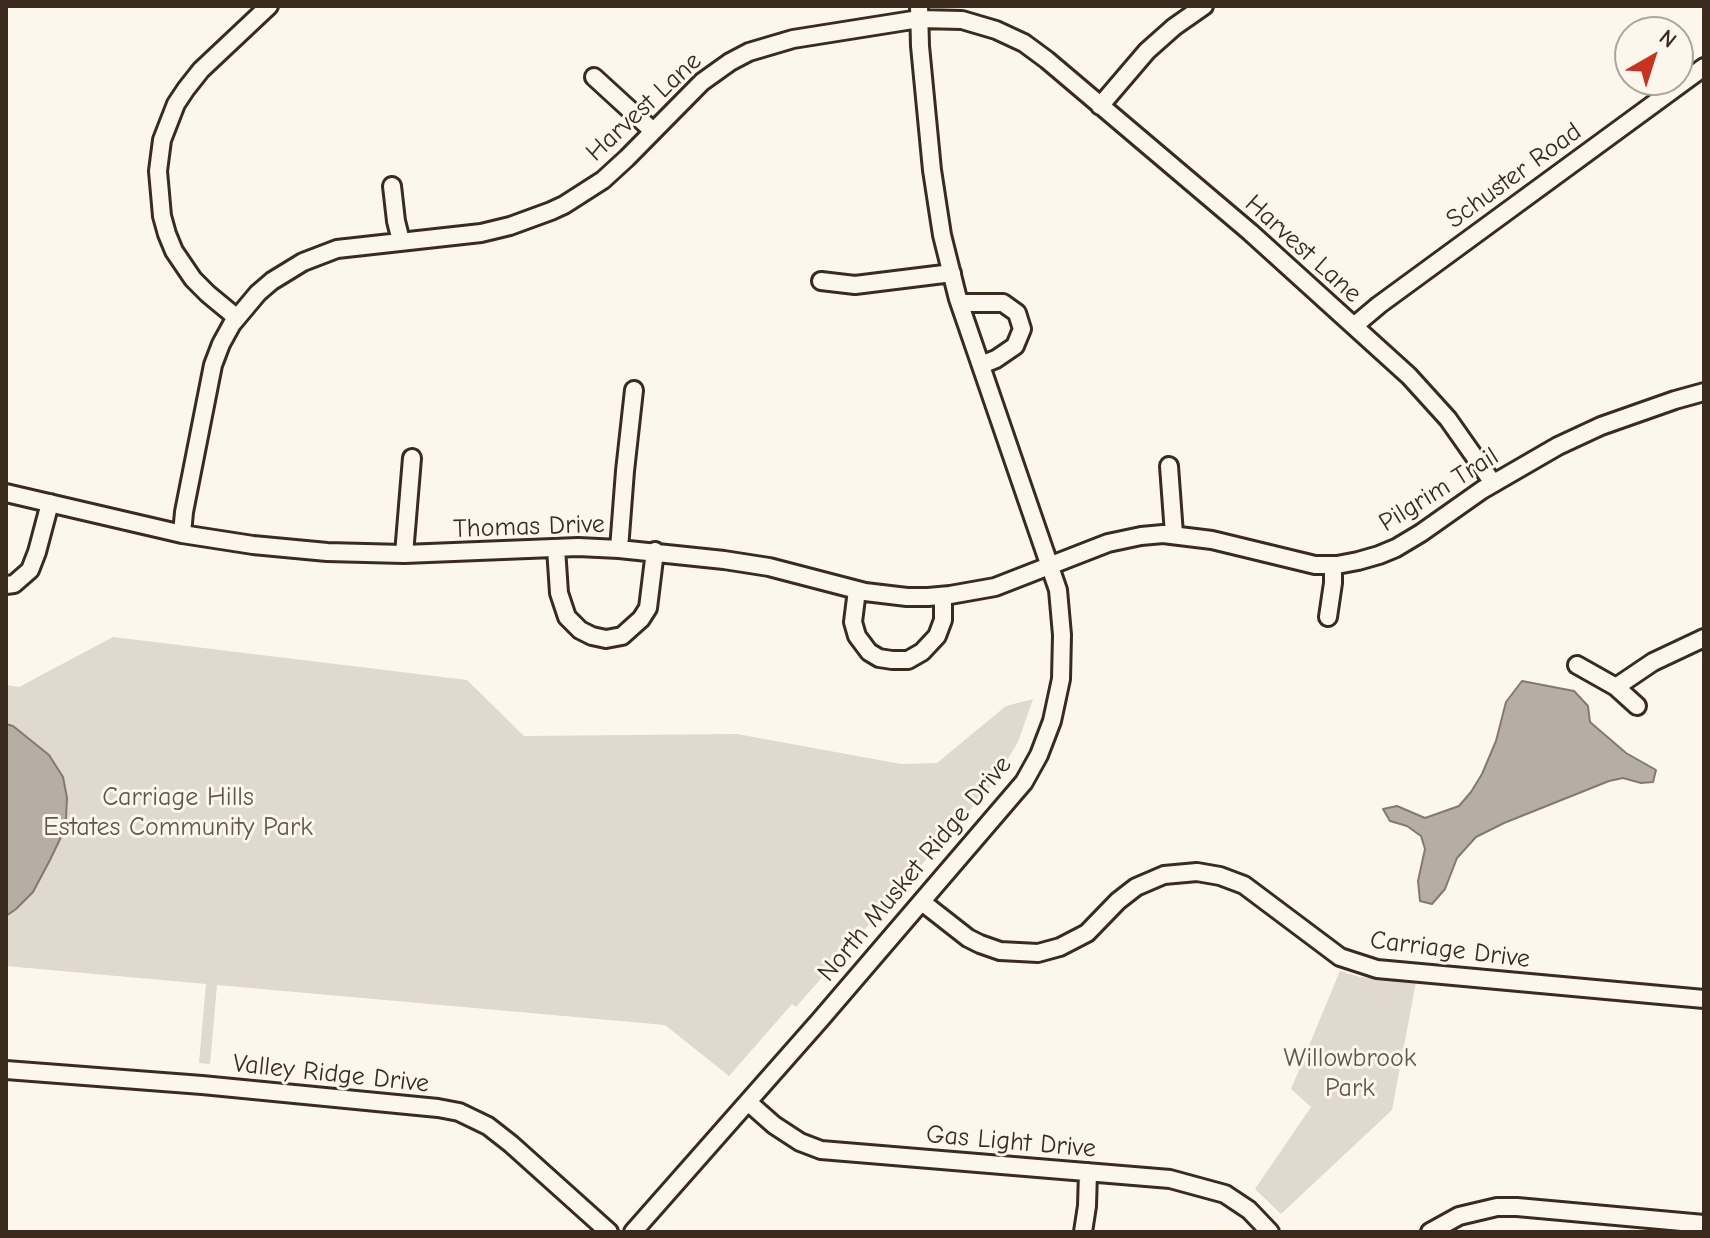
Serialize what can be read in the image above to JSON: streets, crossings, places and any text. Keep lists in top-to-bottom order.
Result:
{
  "streets": {
    "street": [
      "Harvest Lane",
      "Schuster Road",
      "Pilgrim Trail",
      "Thomas Drive",
      "North Musket Ridge Drive",
      "Carriage Drive",
      "Valley Ridge Drive",
      "Gas Light Drive"
    ]
  },
  "crossings": [
    ["Harvest Lane", "Schuster Road"],
    ["Harvest Lane", "Pilgrim Trail"],
    ["Harvest Lane", "Thomas Drive"],
    ["Harvest Lane", "North Musket Ridge Drive"],
    ["Pilgrim Trail", "Thomas Drive"],
    ["Pilgrim Trail", "North Musket Ridge Drive"],
    ["Thomas Drive", "North Musket Ridge Drive"],
    ["North Musket Ridge Drive", "Carriage Drive"],
    ["North Musket Ridge Drive", "Gas Light Drive"]
  ],
  "parks": ["Carriage Hills Estates Community Park", "Willowbrook Park"],
  "north": "top right"
}
